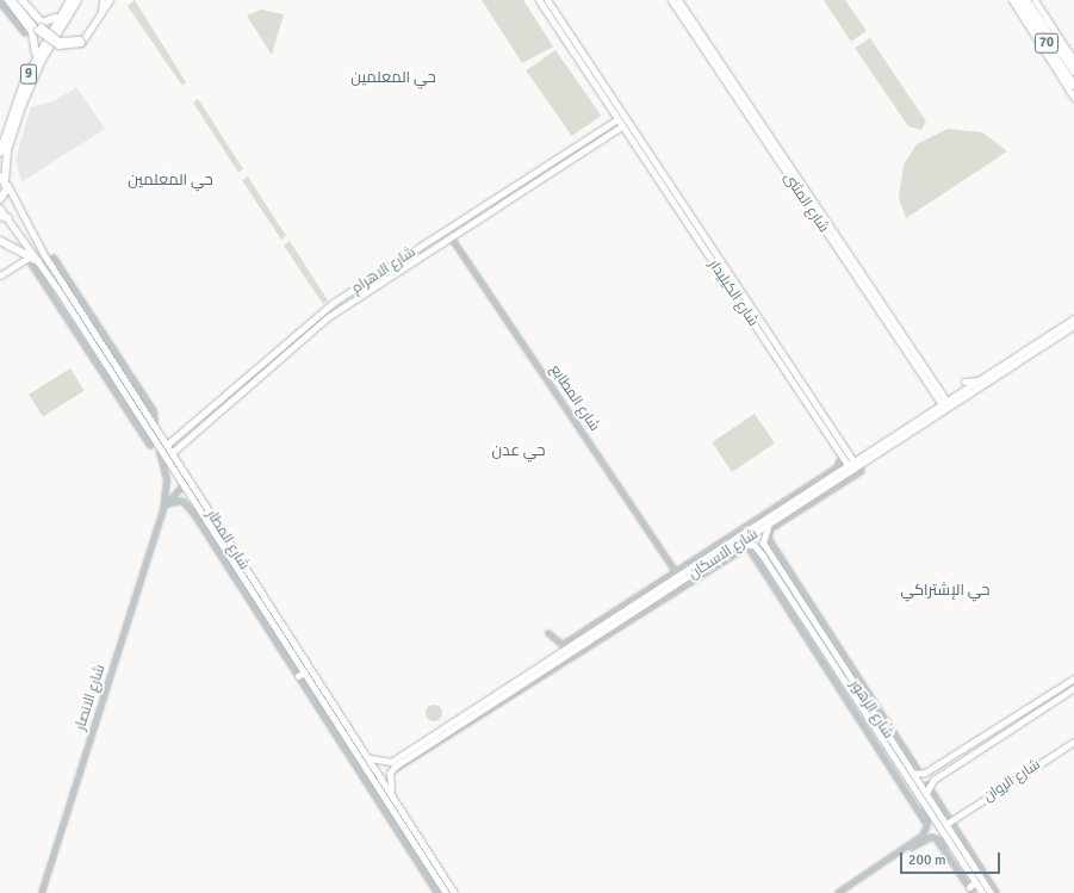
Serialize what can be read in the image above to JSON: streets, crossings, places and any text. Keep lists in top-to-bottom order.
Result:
{
  "streets": {
    "highway": ["70", "9"],
    "main road": [
      "شارع المثنى",
      "شارع الاهرام",
      "شارع الكيليدار",
      "شارع المطار",
      "شارع الاسكان",
      "شارع الزهور",
      "شارع الروان"
    ],
    "street": ["شارع المطابع", "شارع الانصار"]
  },
  "crossings": [
    ["9", "شارع المطار"],
    ["شارع المثنى", "شارع الاسكان"],
    ["شارع الاهرام", "شارع الكيليدار"],
    ["شارع الاهرام", "شارع المطابع"],
    ["شارع الاهرام", "شارع المطار"],
    ["شارع الاهرام", "شارع الانصار"],
    ["شارع الكيليدار", "شارع الاسكان"],
    ["شارع المطار", "شارع الاسكان"],
    ["شارع المطار", "شارع الانصار"],
    ["شارع الاسكان", "شارع الزهور"]
  ],
  "districts": [
    "حي المعلمین",
    "حي المعلمين",
    "حي عدن",
    "حي الإشتراكي"
  ],
  "scale_bar": "200 m"
}
